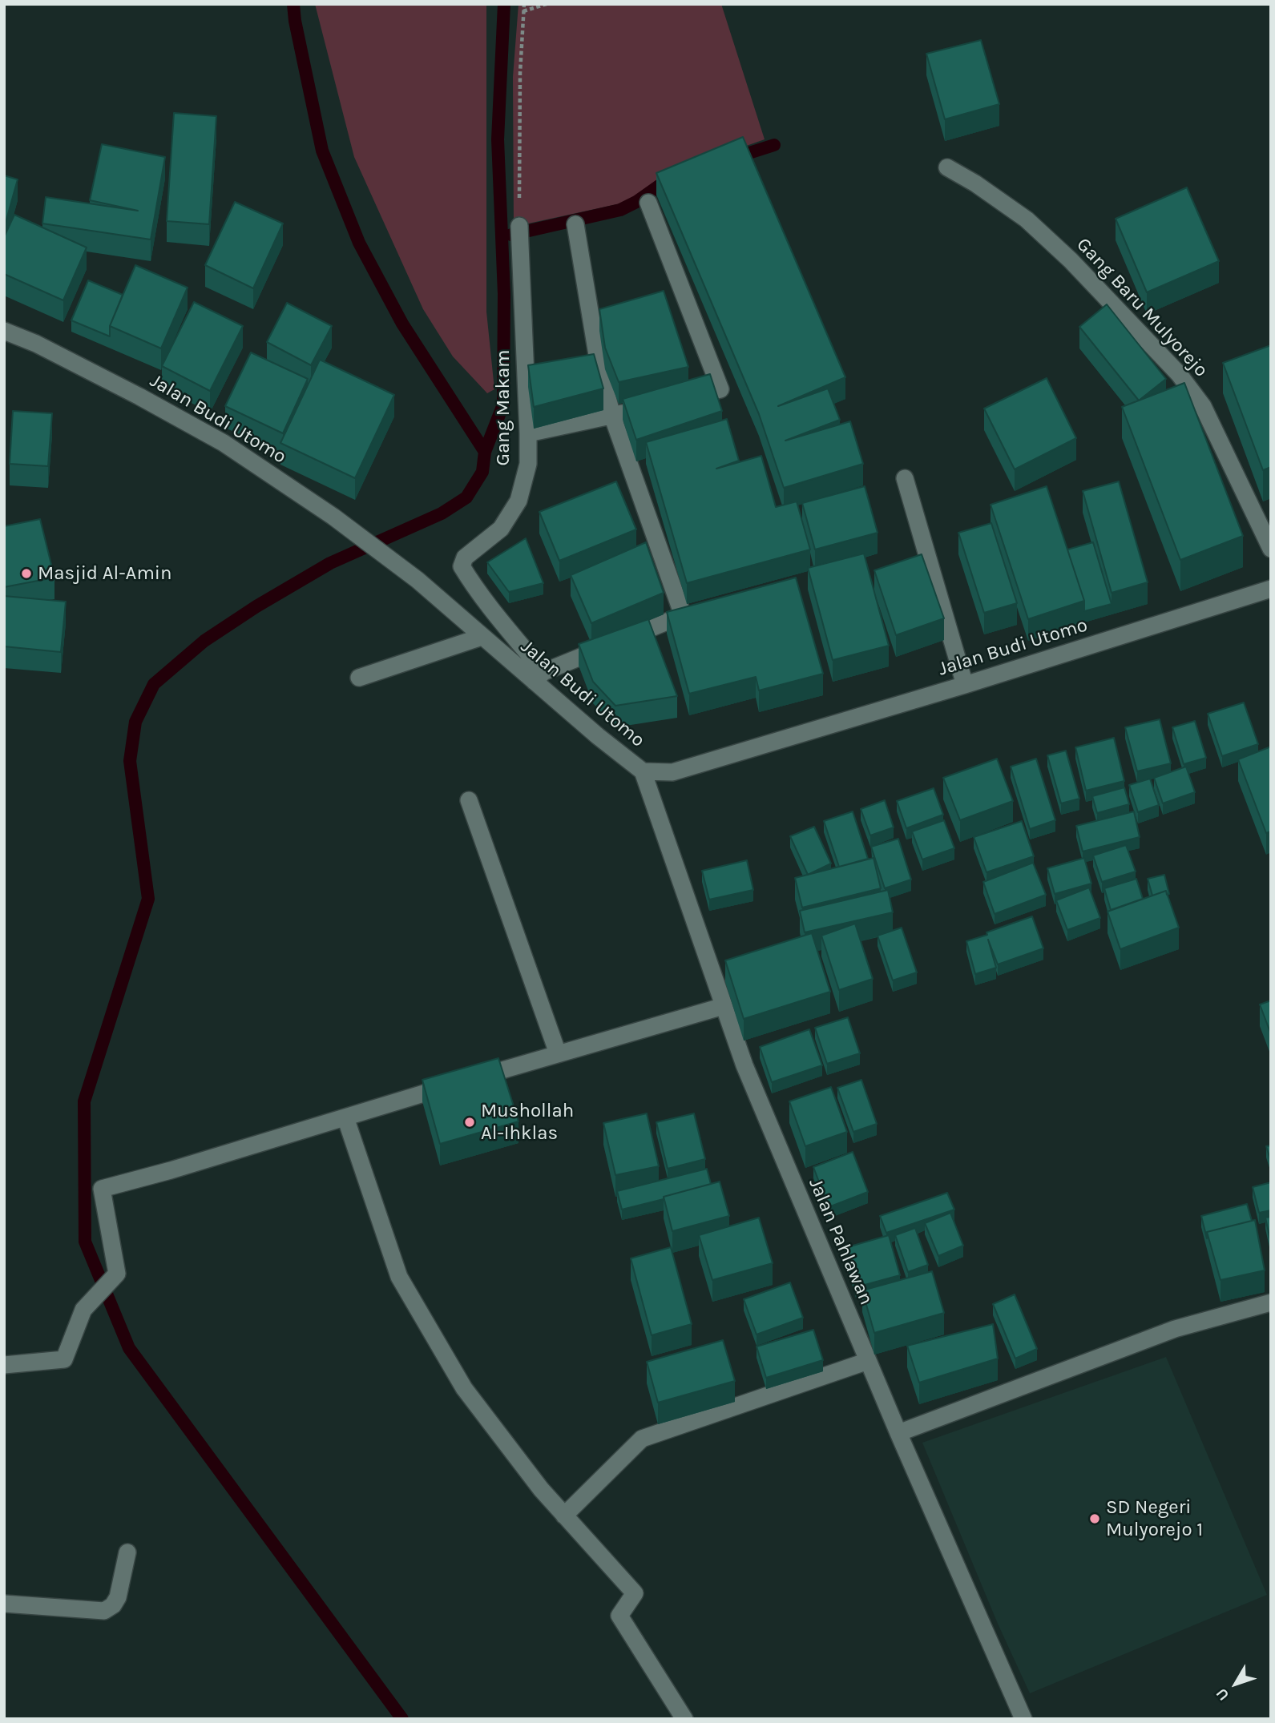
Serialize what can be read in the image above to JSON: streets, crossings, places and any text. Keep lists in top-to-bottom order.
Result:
{
  "streets": {
    "street": [
      "Gang Baru Mulyorejo",
      "Gang Makam",
      "Jalan Budi Utomo",
      "Jalan Pahlawan"
    ]
  },
  "crossings": [
    ["Gang Makam", "Jalan Budi Utomo"],
    ["Jalan Budi Utomo", "Jalan Pahlawan"]
  ],
  "places": ["Masjid Al-Amin", "Mushollah Al-Ihklas", "SD Negeri Mulyorejo 1"],
  "north": "bottom left"
}
